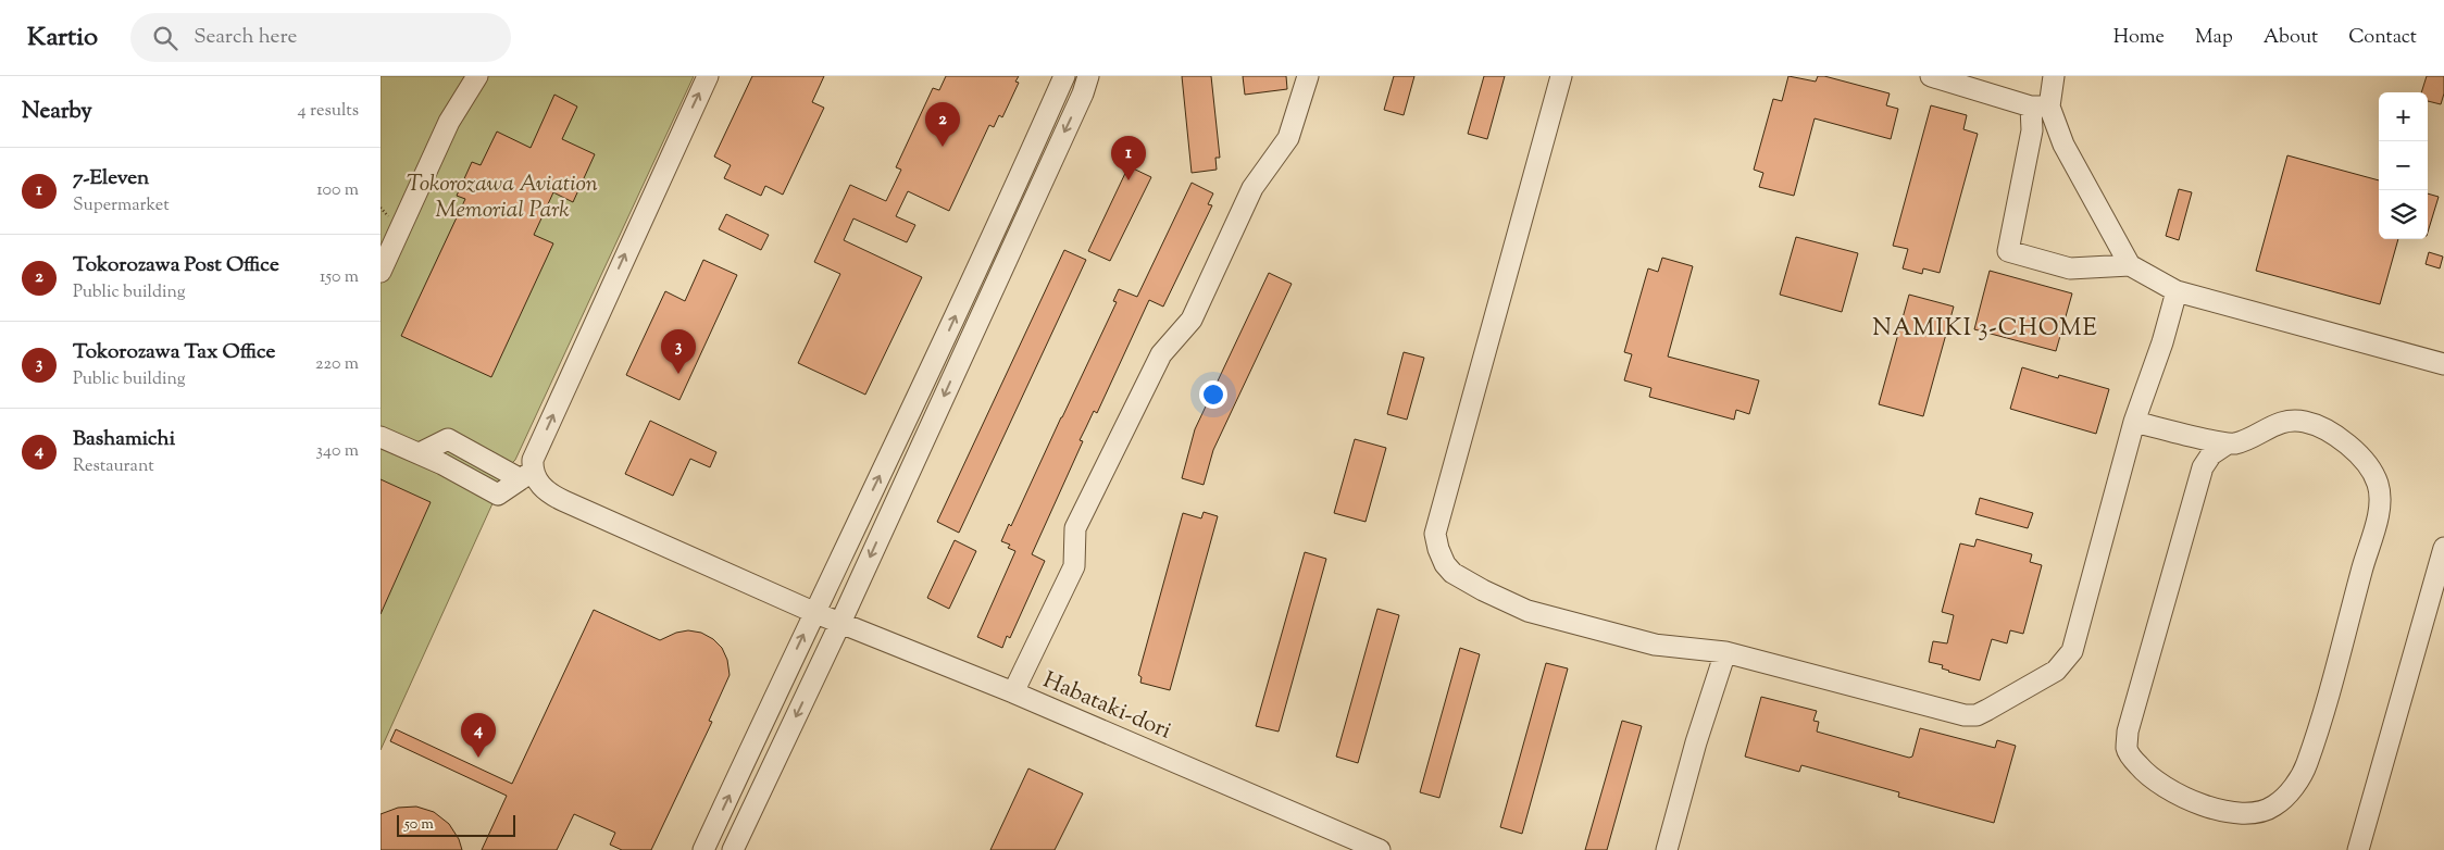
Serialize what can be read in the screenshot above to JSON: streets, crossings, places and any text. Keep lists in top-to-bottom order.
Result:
{
  "streets": {
    "street": ["Habataki-dori"]
  },
  "districts": ["NAMIKI 3-CHOME"],
  "parks": ["Tokorozawa Aviation Memorial Park"],
  "scale_bar": "50 m",
  "page": {
    "header": "Kartio",
    "search": "Search here",
    "nav": [
      "Home",
      "Map",
      "About",
      "Contact"
    ],
    "heading": ["Nearby", "4 results"],
    "map_buttons": ["+", "−"],
    "pins": [
      "2",
      "1",
      "3",
      "4"
    ],
    "list": [
      {
        "mark": "1",
        "name": "7-Eleven",
        "note": "Supermarket",
        "value": "100 m"
      },
      {
        "mark": "2",
        "name": "Tokorozawa Post Office",
        "note": "Public building",
        "value": "150 m"
      },
      {
        "mark": "3",
        "name": "Tokorozawa Tax Office",
        "note": "Public building",
        "value": "220 m"
      },
      {
        "mark": "4",
        "name": "Bashamichi",
        "note": "Restaurant",
        "value": "340 m"
      }
    ],
    "scale": "50 m"
  }
}
